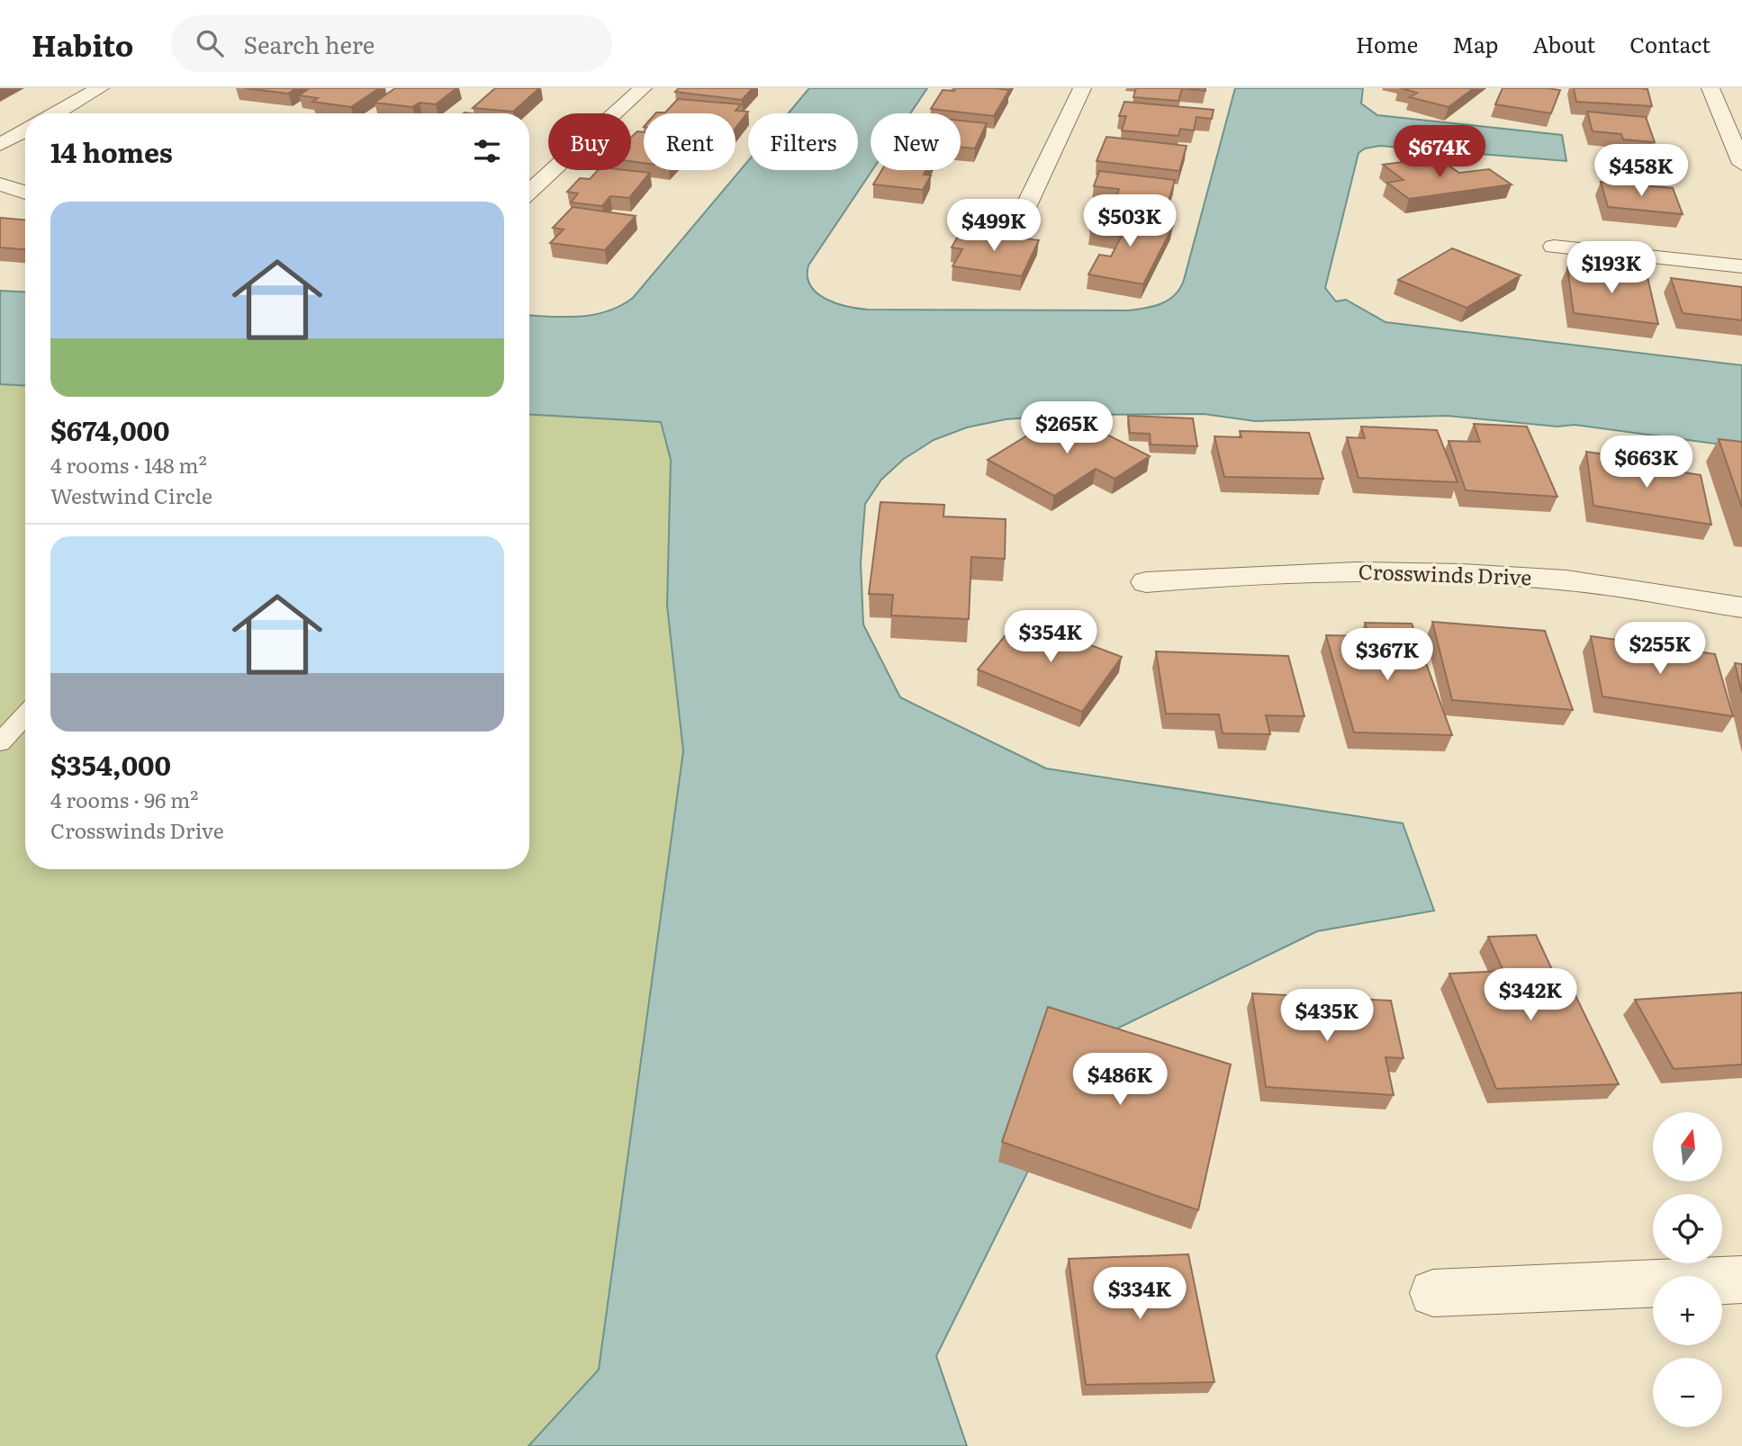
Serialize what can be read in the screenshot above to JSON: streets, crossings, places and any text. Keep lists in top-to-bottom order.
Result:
{
  "streets": {
    "street": ["Crosswinds Drive"]
  },
  "north": "top",
  "page": {
    "header": "Habito",
    "search": "Search here",
    "nav": [
      "Home",
      "Map",
      "About",
      "Contact"
    ],
    "chip": [
      "Buy",
      "Rent",
      "Filters",
      "New"
    ],
    "heading": "14 homes",
    "price": [
      "$674K",
      "$458K",
      "$503K",
      "$499K",
      "$193K",
      "$265K",
      "$663K",
      "$354K",
      "$255K",
      "$367K",
      "$342K",
      "$435K",
      "$486K",
      "$334K"
    ],
    "list": [
      {
        "name": "$674,000",
        "note": "4 rooms · 148 m² · Westwind Circle"
      },
      {
        "name": "$354,000",
        "note": "4 rooms · 96 m² · Crosswinds Drive"
      }
    ],
    "map_buttons": ["+", "−"]
  }
}
